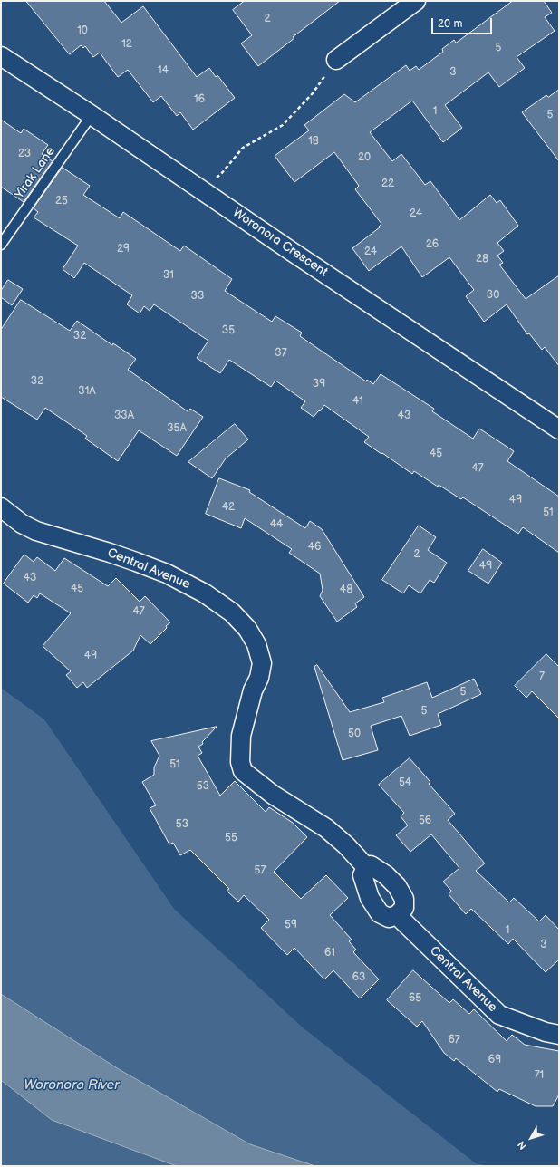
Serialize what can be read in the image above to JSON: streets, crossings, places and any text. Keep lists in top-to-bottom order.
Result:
{
  "streets": {
    "street": ["Woronora Crescent", "Central Avenue"],
    "lane": ["Yirak Lane"]
  },
  "crossings": [
    ["Yirak Lane", "Woronora Crescent"]
  ],
  "water": ["Woronora River"],
  "house_numbers": [
    "2",
    "10",
    "12",
    "5",
    "14",
    "3",
    "16",
    "1",
    "5",
    "18",
    "23",
    "20",
    "22",
    "25",
    "24",
    "26",
    "29",
    "24",
    "28",
    "31",
    "30",
    "33",
    "35",
    "32",
    "37",
    "32",
    "39",
    "31A",
    "41",
    "33A",
    "43",
    "35A",
    "45",
    "47",
    "49",
    "42",
    "51",
    "44",
    "46",
    "2",
    "49",
    "43",
    "45",
    "48",
    "47",
    "49",
    "7",
    "5",
    "5",
    "50",
    "51",
    "54",
    "53",
    "56",
    "53",
    "55",
    "57",
    "59",
    "1",
    "3",
    "61",
    "63",
    "65",
    "67",
    "69",
    "71"
  ],
  "scale_bar": "20 m",
  "north": "bottom left"
}
